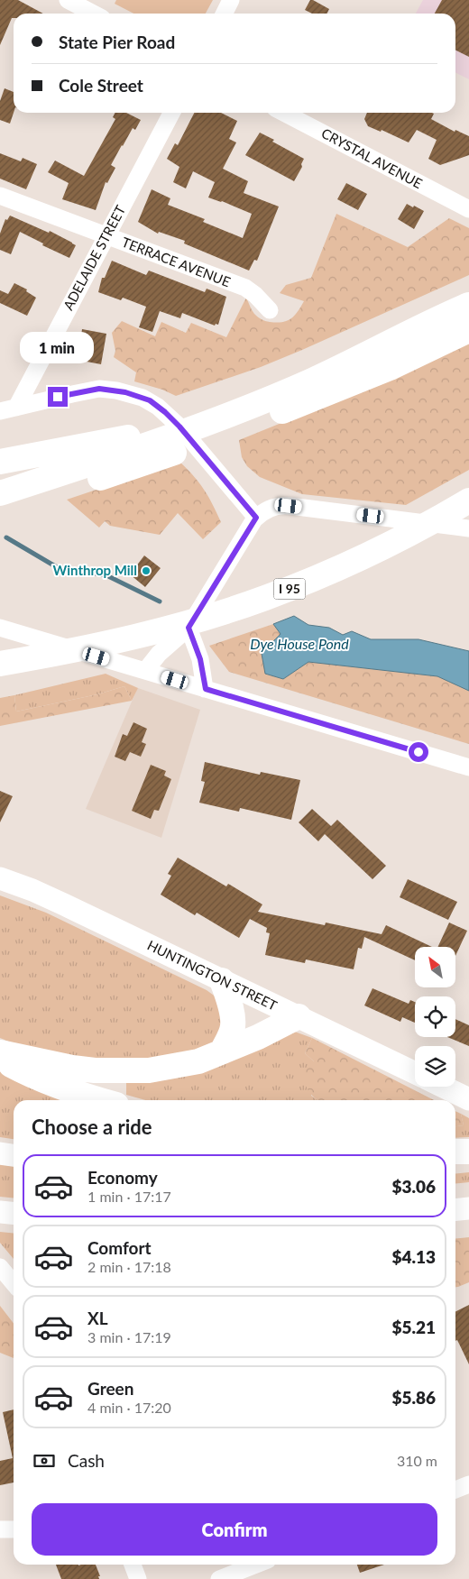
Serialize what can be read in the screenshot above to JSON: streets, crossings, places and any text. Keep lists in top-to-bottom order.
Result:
{
  "streets": {
    "highway": ["I 95"],
    "main road": ["HUNTINGTON STREET"],
    "street": ["CRYSTAL AVENUE", "ADELAIDE STREET", "TERRACE AVENUE"]
  },
  "crossings": [
    ["ADELAIDE STREET", "TERRACE AVENUE"]
  ],
  "water": ["Dye House Pond"],
  "places": ["Winthrop Mill"],
  "north": "top left",
  "page": {
    "banner": ["State Pier Road", "Cole Street"],
    "bubble": "1 min",
    "heading": "Choose a ride",
    "list": [
      {
        "name": "Economy",
        "note": "1 min · 17:17",
        "value": "$3.06"
      },
      {
        "name": "Comfort",
        "note": "2 min · 17:18",
        "value": "$4.13"
      },
      {
        "name": "XL",
        "note": "3 min · 17:19",
        "value": "$5.21"
      },
      {
        "name": "Green",
        "note": "4 min · 17:20",
        "value": "$5.86"
      }
    ],
    "pay": ["Cash", "310 m"],
    "buttons": "Confirm"
  }
}
